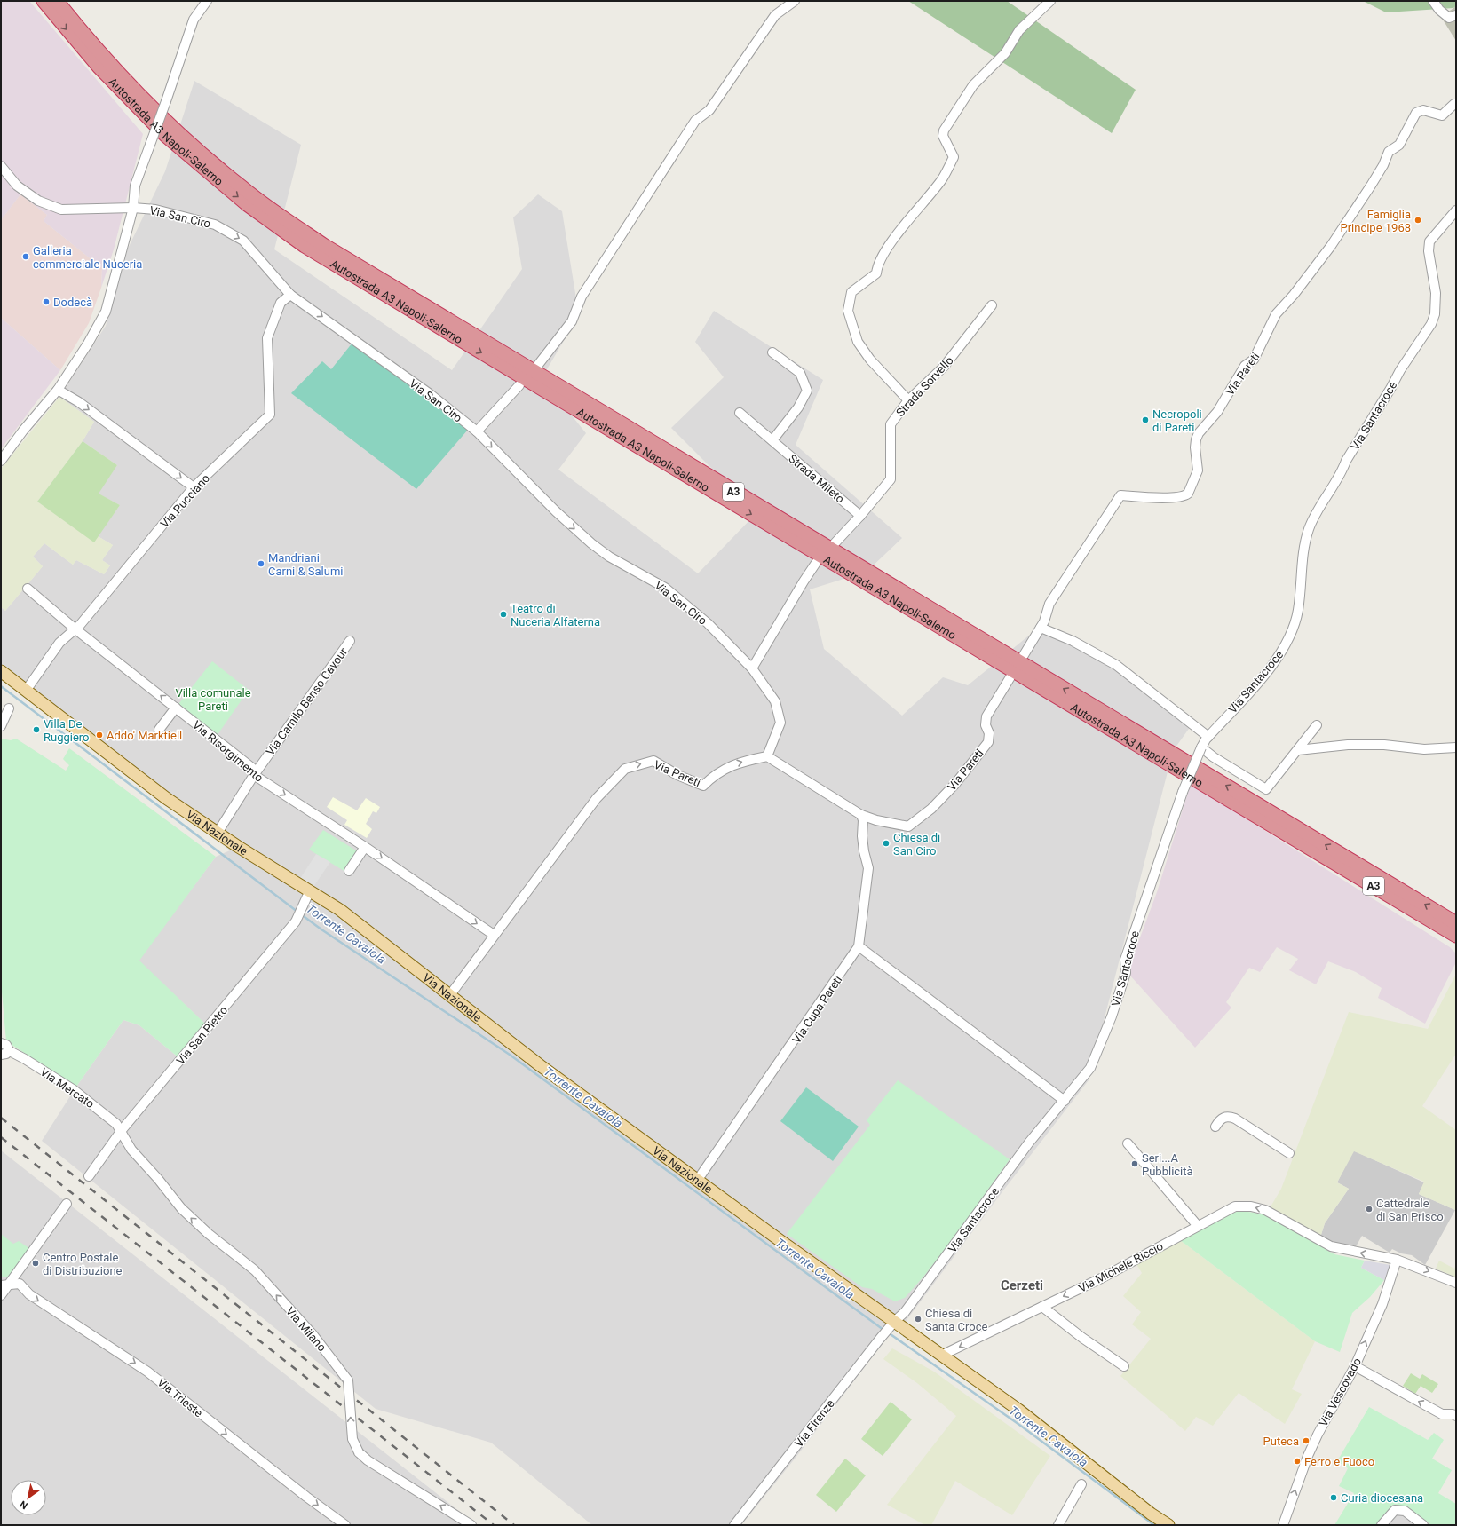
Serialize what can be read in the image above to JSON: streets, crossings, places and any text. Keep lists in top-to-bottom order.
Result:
{
  "streets": {
    "highway": ["Autostrada A3 Napoli-Salerno", "A3"],
    "main road": ["Via Nazionale"],
    "street": [
      "Via San Ciro",
      "Via Pareti",
      "Strada Sorvello",
      "Via Santacroce",
      "Strada Mileto",
      "Via Pucciano",
      "Via Camilo Benso Cavour",
      "Via Risorgimento",
      "Via Cupa Pareti",
      "Via San Pietro",
      "Via Mercato",
      "Via Michele Riccio",
      "Via Milano",
      "Via Vescovado",
      "Via Trieste",
      "Via Firenze"
    ]
  },
  "crossings": [
    ["Via San Ciro", "Via Pareti"],
    ["Via San Ciro", "Via Pucciano"],
    ["Via Pareti", "Via Risorgimento"],
    ["Via Pareti", "Via Nazionale"],
    ["Via Pareti", "Via Cupa Pareti"],
    ["Strada Sorvello", "Strada Mileto"],
    ["Via Santacroce", "Via Nazionale"],
    ["Via Santacroce", "Via Firenze"],
    ["Via Pucciano", "Via Risorgimento"],
    ["Via Pucciano", "Via Nazionale"],
    ["Via Camilo Benso Cavour", "Via Risorgimento"],
    ["Via Camilo Benso Cavour", "Via Nazionale"],
    ["Via Nazionale", "Via Cupa Pareti"],
    ["Via Nazionale", "Via San Pietro"],
    ["Via Nazionale", "Via Michele Riccio"],
    ["Via Nazionale", "Via Firenze"],
    ["Via San Pietro", "Via Mercato"],
    ["Via San Pietro", "Via Milano"],
    ["Via Mercato", "Via Milano"],
    ["Via Michele Riccio", "Via Vescovado"]
  ],
  "one_way": [
    "Via San Ciro",
    "Via Milano",
    "Via Vescovado",
    "Via Trieste"
  ],
  "districts": ["Cerzeti"],
  "water": ["Torrente Cavaiola"],
  "parks": ["Villa comunale Pareti"],
  "places": [
    "Famiglia Principe 1968",
    "Galleria commerciale Nuceria",
    "Dodecà",
    "Necropoli di Pareti",
    "Mandriani Carni & Salumi",
    "Teatro di Nuceria Alfaterna",
    "Villa De Ruggiero",
    "Addo' Marktiell",
    "Chiesa di San Ciro",
    "Seri...A Pubblicità",
    "Cattedrale di San Prisco",
    "Centro Postale di Distribuzione",
    "Chiesa di Santa Croce",
    "Puteca",
    "Ferro e Fuoco",
    "Curia diocesana"
  ],
  "north": "bottom left"
}
